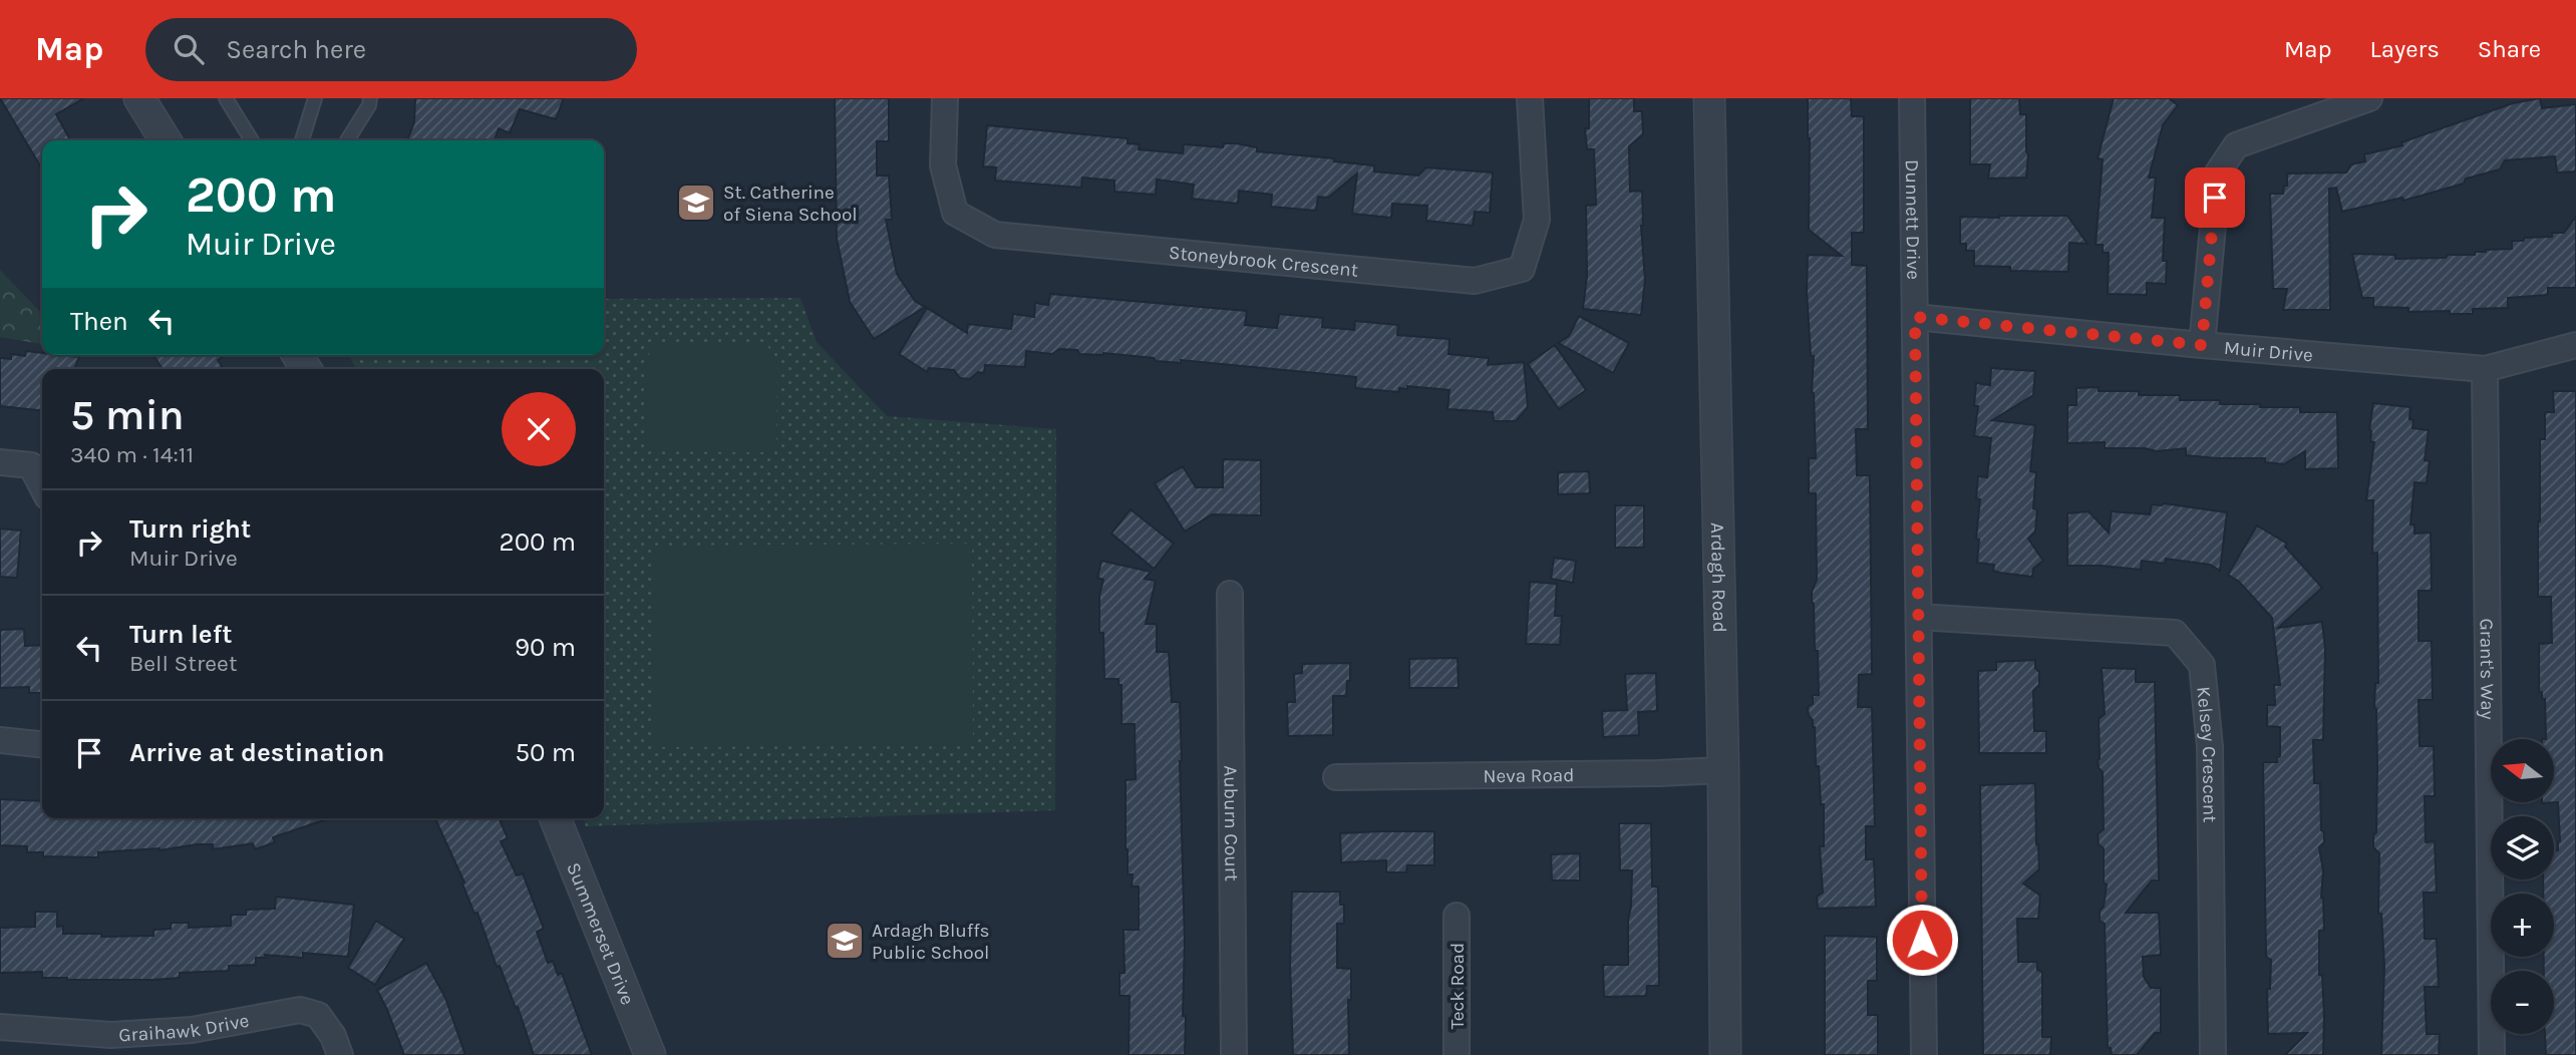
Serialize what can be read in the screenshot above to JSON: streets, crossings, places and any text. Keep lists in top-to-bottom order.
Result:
{
  "streets": {
    "street": [
      "Dunnett Drive",
      "Stoneybrook Crescent",
      "Muir Drive",
      "Ardagh Road",
      "Grant's Way",
      "Kelsey Crescent",
      "Neva Road",
      "Auburn Court",
      "Summerset Drive",
      "Teck Road",
      "Graihawk Drive"
    ]
  },
  "crossings": [
    ["Dunnett Drive", "Muir Drive"],
    ["Dunnett Drive", "Kelsey Crescent"],
    ["Muir Drive", "Grant's Way"],
    ["Ardagh Road", "Neva Road"]
  ],
  "places": {
    "school or university": ["St. Catherine of Siena School", "Ardagh Bluffs Public School"]
  },
  "north": "left",
  "page": {
    "header": "Map",
    "search": "Search here",
    "nav": ["Map", "Layers", "Share"],
    "turn": ["200 m", "Muir Drive"],
    "then": "Then",
    "heading": ["5 min", "340 m · 14:11"],
    "list": [
      {
        "name": "Turn right",
        "note": "Muir Drive",
        "value": "200 m"
      },
      {
        "name": "Turn left",
        "note": "Bell Street",
        "value": "90 m"
      },
      {
        "name": "Arrive at destination",
        "value": "50 m"
      }
    ],
    "map_buttons": ["+", "−"]
  }
}
